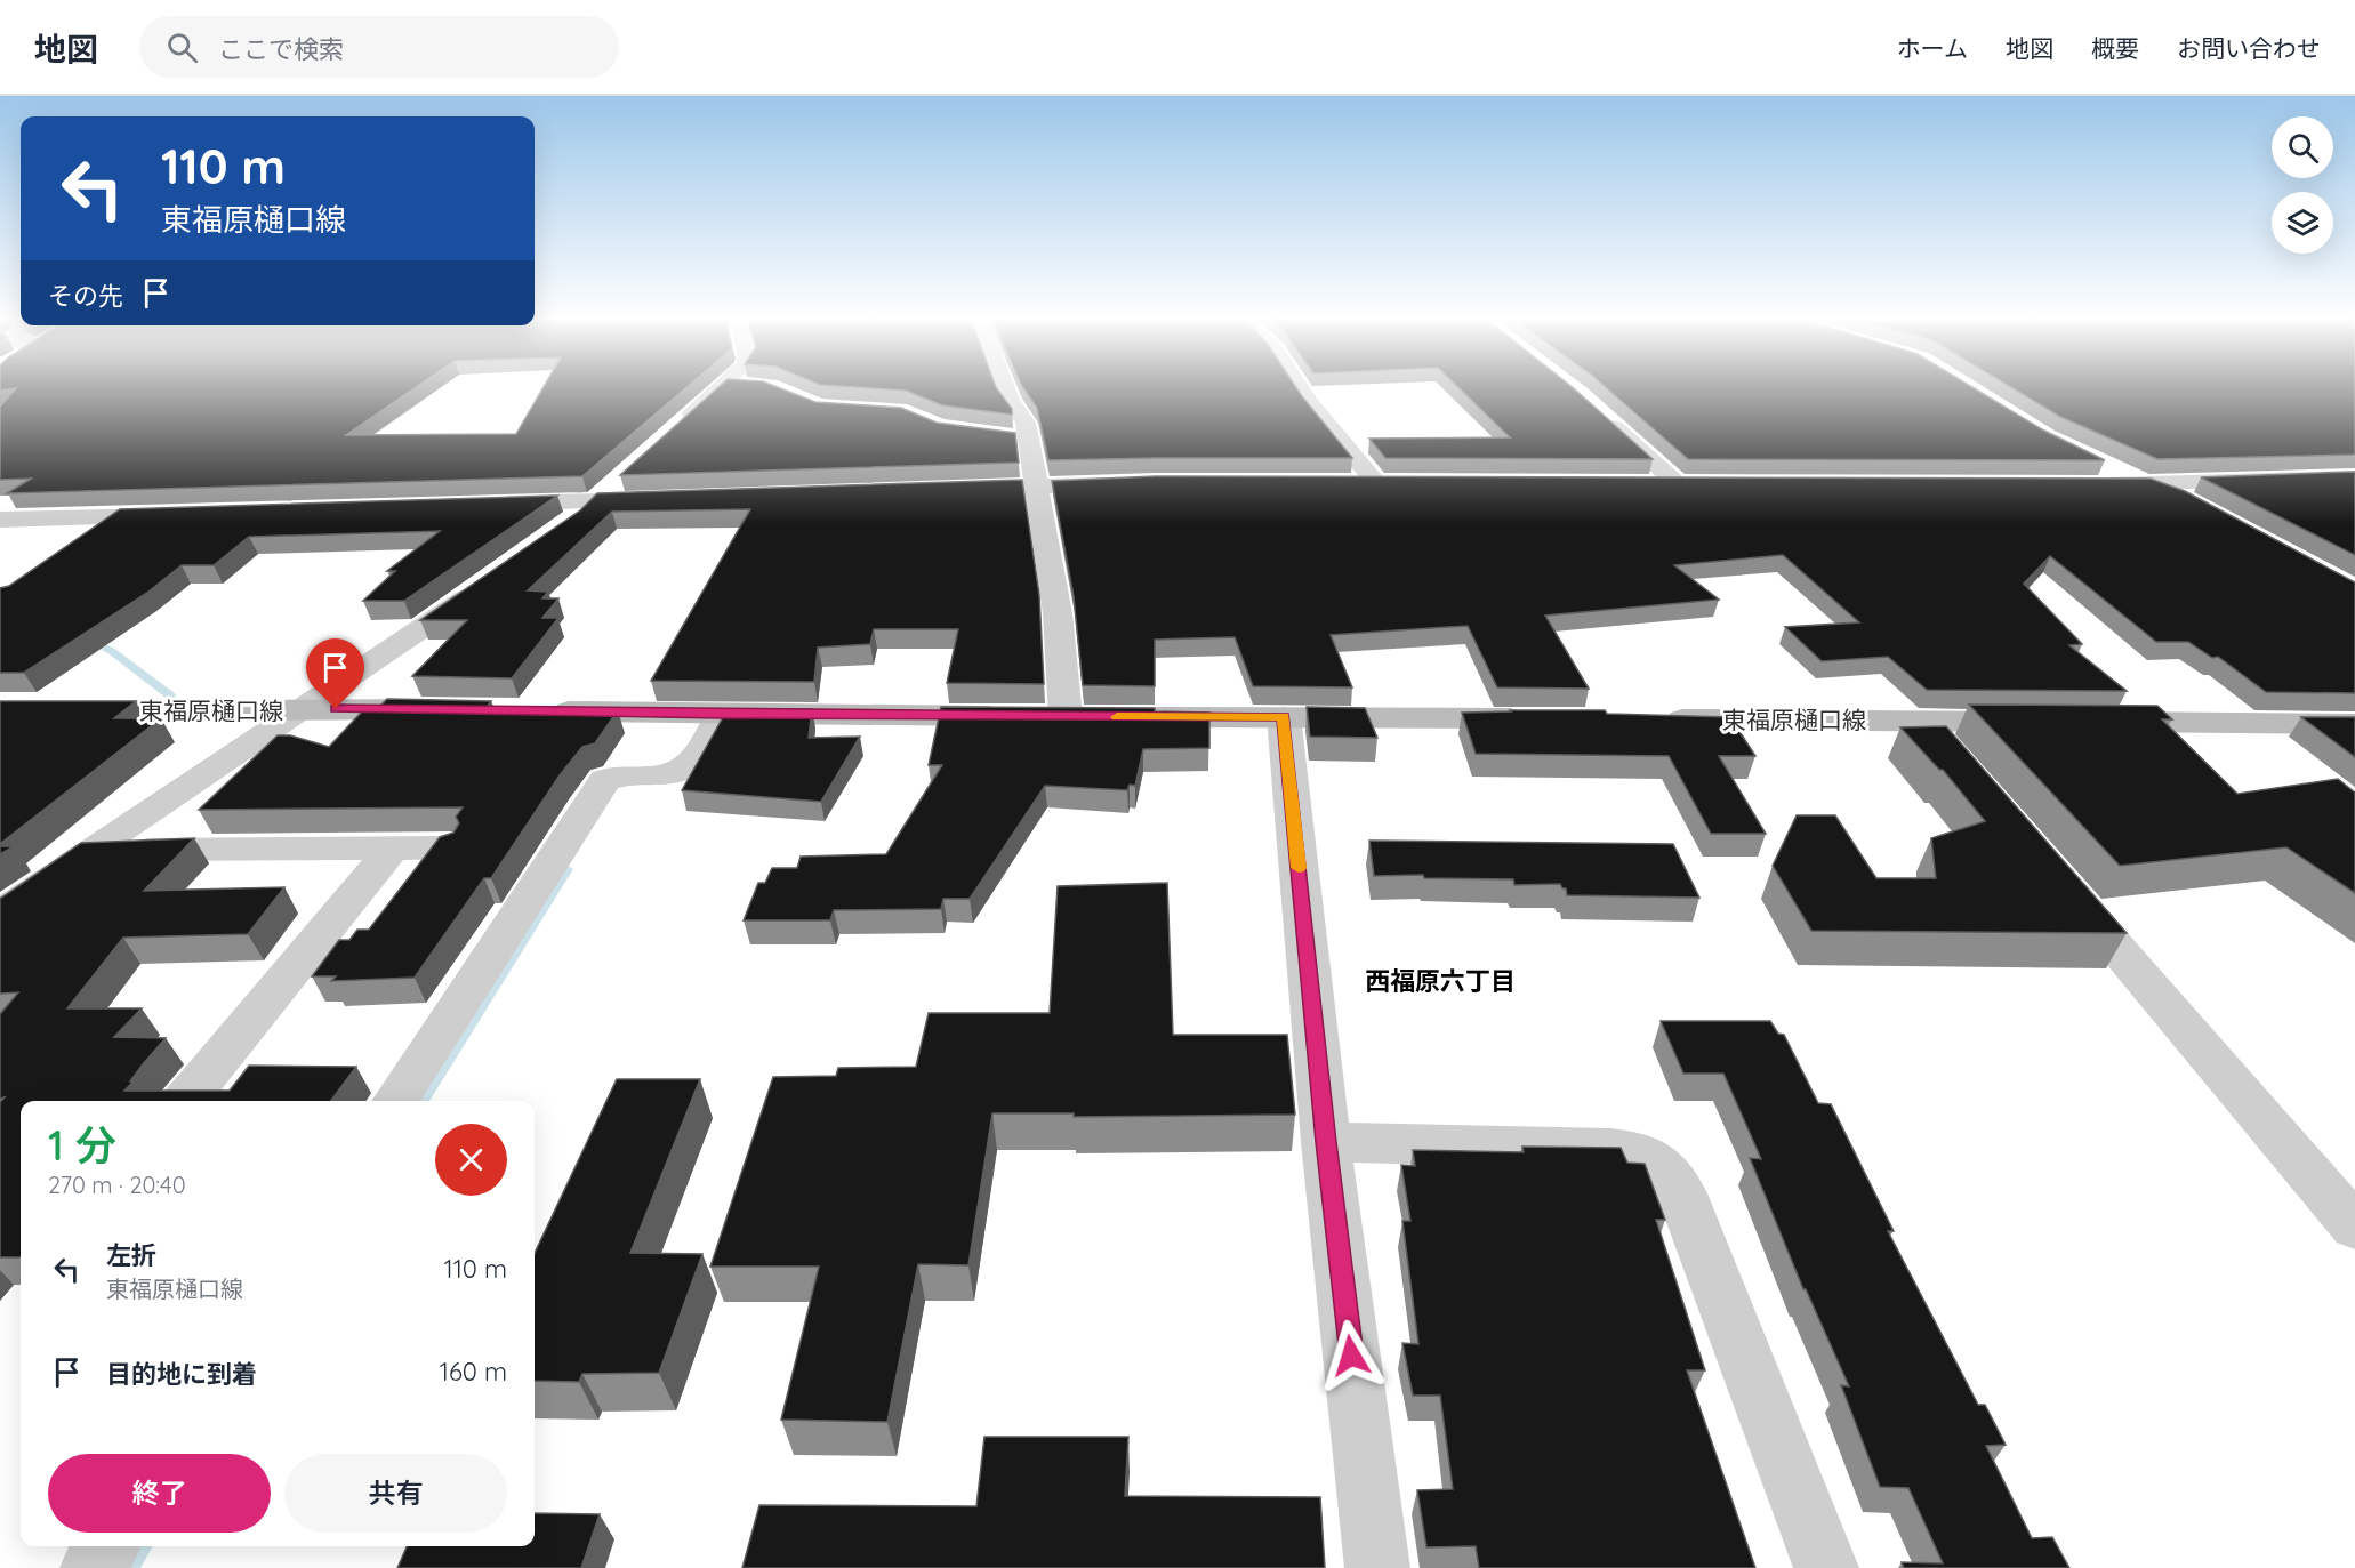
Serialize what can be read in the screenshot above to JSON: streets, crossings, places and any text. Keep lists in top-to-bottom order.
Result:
{
  "streets": {
    "main road": ["東福原樋口線"]
  },
  "districts": ["西福原六丁目"],
  "page": {
    "header": "地図",
    "search": "ここで検索",
    "nav": [
      "ホーム",
      "地図",
      "概要",
      "お問い合わせ"
    ],
    "turn": ["110 m", "東福原樋口線"],
    "then": "その先",
    "heading": ["1 分", "270 m · 20:40"],
    "list": [
      {
        "name": "左折",
        "note": "東福原樋口線",
        "value": "110 m"
      },
      {
        "name": "目的地に到着",
        "value": "160 m"
      }
    ],
    "buttons": ["終了", "共有"]
  }
}
